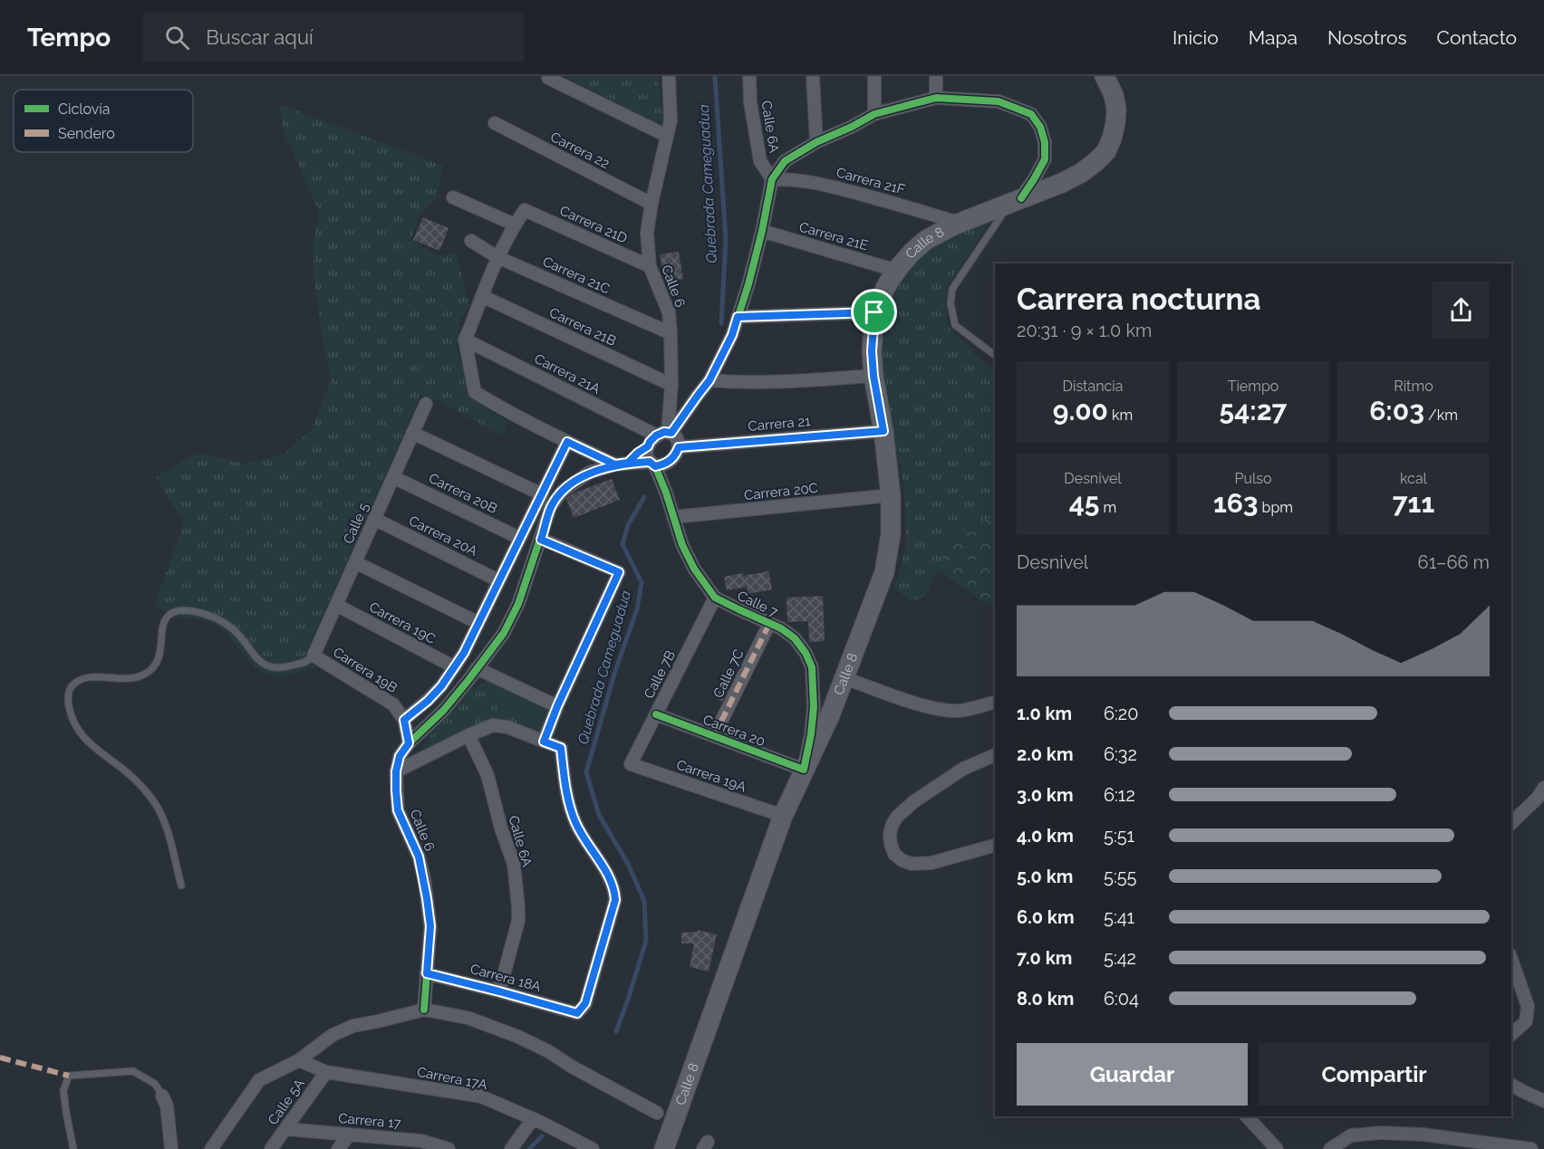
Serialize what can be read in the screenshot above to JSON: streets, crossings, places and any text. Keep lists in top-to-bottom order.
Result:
{
  "streets": {
    "main road": ["Calle 8"],
    "street": [
      "Calle 6A",
      "Carrera 22",
      "Carrera 21F",
      "Carrera 21D",
      "Carrera 21E",
      "Carrera 21C",
      "Calle 6",
      "Carrera 21B",
      "Carrera 21A",
      "Carrera 21",
      "Carrera 20C",
      "Carrera 20B",
      "Calle 5",
      "Carrera 20A",
      "Calle 7",
      "Carrera 19C",
      "Carrera 19B",
      "Calle 7C",
      "Calle 7B",
      "Carrera 20",
      "Carrera 19A",
      "Carrera 18A",
      "Carrera 17A",
      "Calle 5A",
      "Carrera 17"
    ]
  },
  "crossings": [
    ["Calle 6A", "Carrera 21F"],
    ["Calle 6A", "Carrera 18A"],
    ["Carrera 22", "Calle 6"],
    ["Carrera 21F", "Calle 8"],
    ["Carrera 21D", "Calle 6"],
    ["Carrera 21E", "Calle 8"],
    ["Calle 8", "Carrera 21"],
    ["Calle 8", "Carrera 20C"],
    ["Calle 8", "Calle 7"],
    ["Calle 8", "Carrera 20"],
    ["Calle 8", "Carrera 19A"],
    ["Carrera 21C", "Calle 6"],
    ["Calle 6", "Carrera 21B"],
    ["Calle 6", "Carrera 21A"],
    ["Calle 6", "Carrera 21"],
    ["Calle 6", "Calle 7"],
    ["Calle 6", "Carrera 18A"],
    ["Carrera 21A", "Carrera 21"],
    ["Carrera 21A", "Calle 7"],
    ["Carrera 21", "Calle 7"],
    ["Carrera 20C", "Calle 7"],
    ["Carrera 20B", "Calle 5"],
    ["Calle 5", "Carrera 20A"],
    ["Calle 5", "Carrera 19C"],
    ["Calle 5", "Carrera 19B"],
    ["Calle 7", "Calle 7C"],
    ["Calle 7", "Calle 7B"],
    ["Calle 7", "Carrera 20"],
    ["Calle 7C", "Carrera 20"],
    ["Calle 7B", "Carrera 20"],
    ["Calle 7B", "Carrera 19A"],
    ["Carrera 17A", "Calle 5A"],
    ["Calle 5A", "Carrera 17"]
  ],
  "water": ["Quebrada Cameguadua"],
  "legend": ["Ciclovía", "Sendero"],
  "page": {
    "header": "Tempo",
    "search": "Buscar aquí",
    "nav": [
      "Inicio",
      "Mapa",
      "Nosotros",
      "Contacto"
    ],
    "heading": ["Carrera nocturna", "20:31 · 9 × 1.0 km"],
    "stats": [
      ["Distancia", "9.00 km"],
      ["Tiempo", "54:27"],
      ["Ritmo", "6:03 /km"],
      ["Desnivel", "45 m"],
      ["Pulso", "163 bpm"],
      ["kcal", "711"]
    ],
    "chart": ["Desnivel", "61–66 m"],
    "list": [
      {
        "name": "1.0 km",
        "note": "6:20"
      },
      {
        "name": "2.0 km",
        "note": "6:32"
      },
      {
        "name": "3.0 km",
        "note": "6:12"
      },
      {
        "name": "4.0 km",
        "note": "5:51"
      },
      {
        "name": "5.0 km",
        "note": "5:55"
      },
      {
        "name": "6.0 km",
        "note": "5:41"
      },
      {
        "name": "7.0 km",
        "note": "5:42"
      },
      {
        "name": "8.0 km",
        "note": "6:04"
      }
    ],
    "buttons": ["Guardar", "Compartir"]
  }
}
